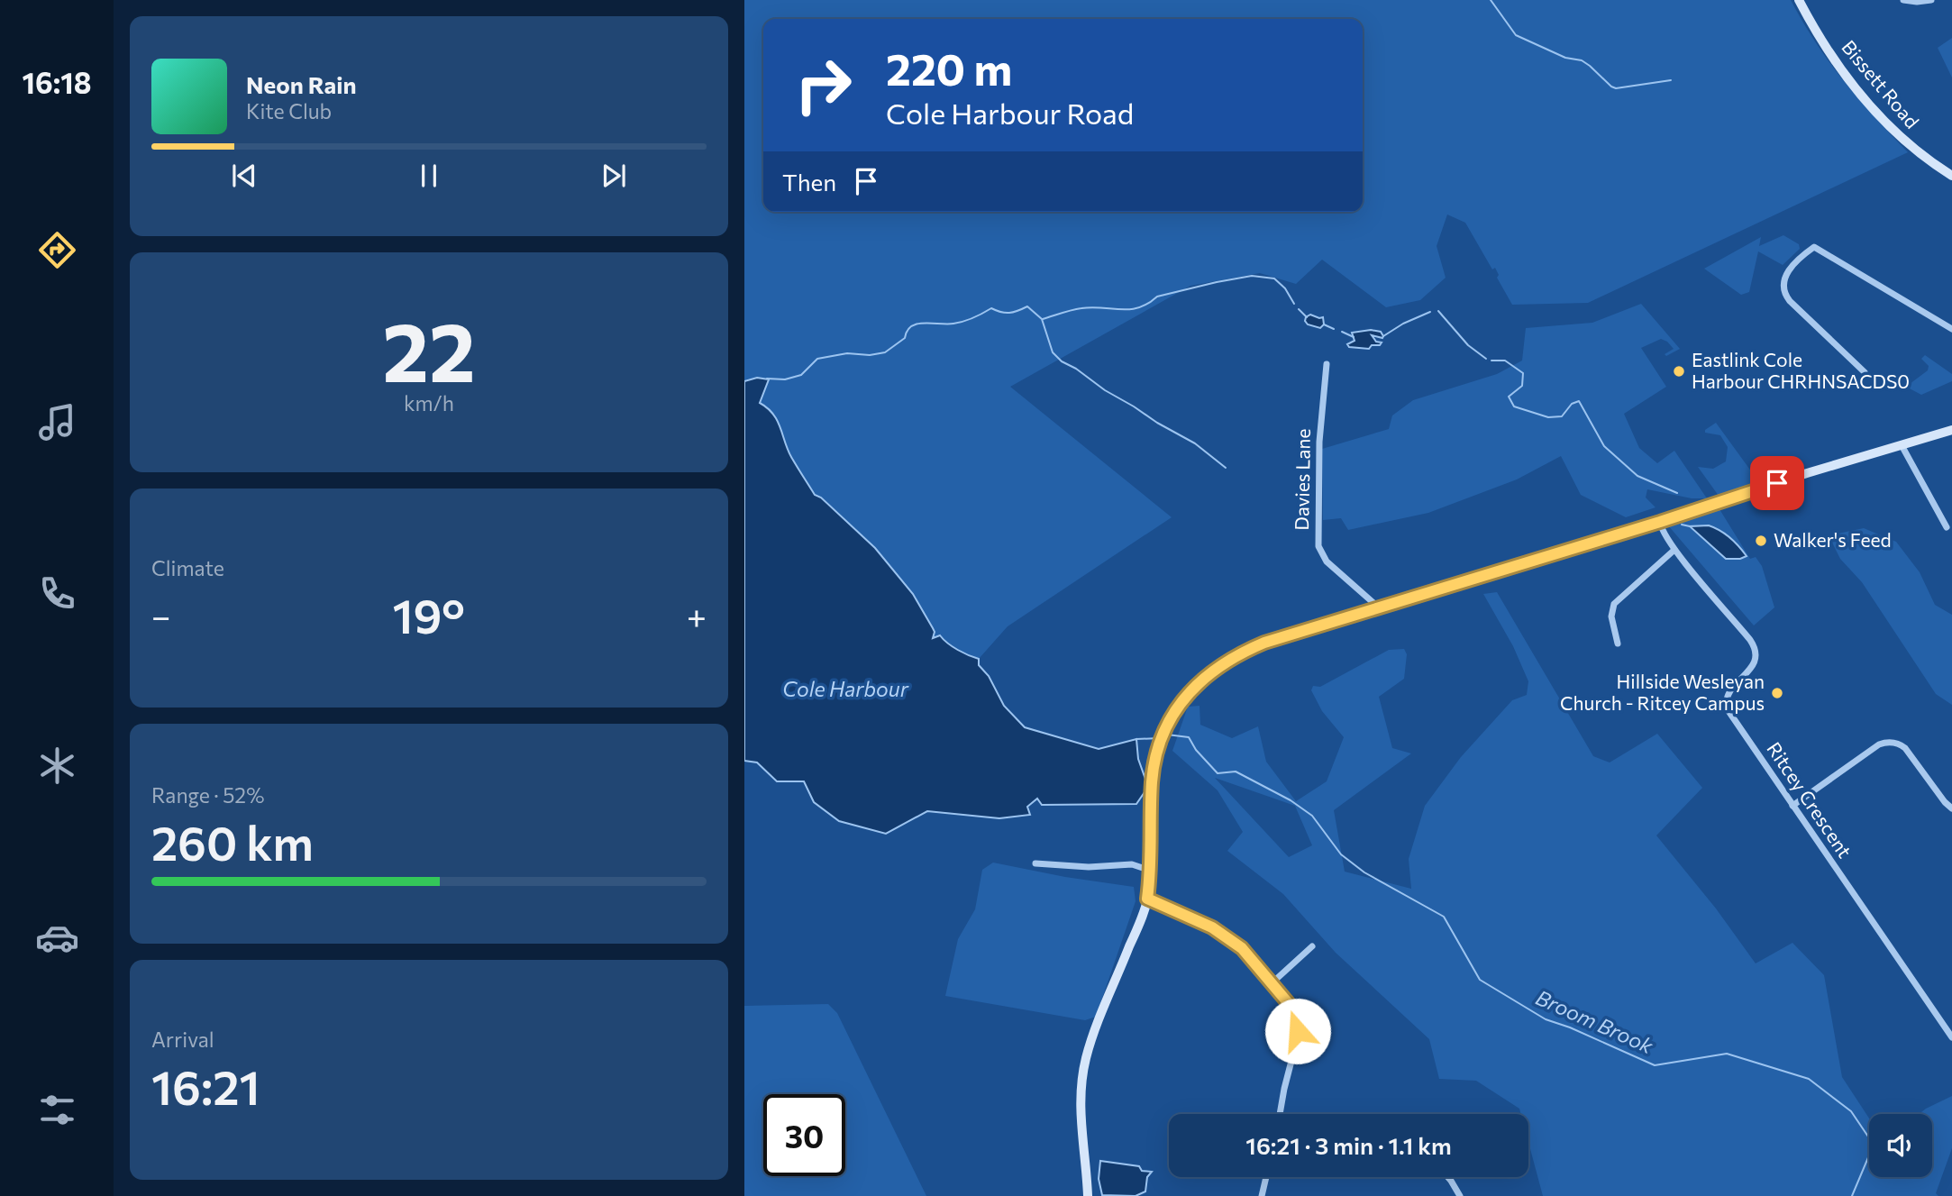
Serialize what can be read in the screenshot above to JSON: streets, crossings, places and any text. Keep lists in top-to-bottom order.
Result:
{
  "streets": {
    "main road": ["Bissett Road"],
    "street": ["Davies Lane", "Ritcey Crescent"]
  },
  "water": ["Cole Harbour", "Broom Brook"],
  "places": ["Eastlink Cole Harbour CHRHNSACDS0", "Walker's Feed", "Hillside Wesleyan Church - Ritcey Campus"],
  "page": {
    "tabs": "16:18",
    "turn": ["220 m", "Cole Harbour Road"],
    "song": ["Neon Rain", "Kite Club"],
    "then": "Then",
    "tile": [
      ["22", "km/h"],
      "Climate",
      ["Range · 52%", "260 km"],
      ["Arrival", "16:21"]
    ],
    "heat": ["−", "19°", "+"],
    "limit": "30",
    "trip": "16:21 · 3 min · 1.1 km"
  }
}
